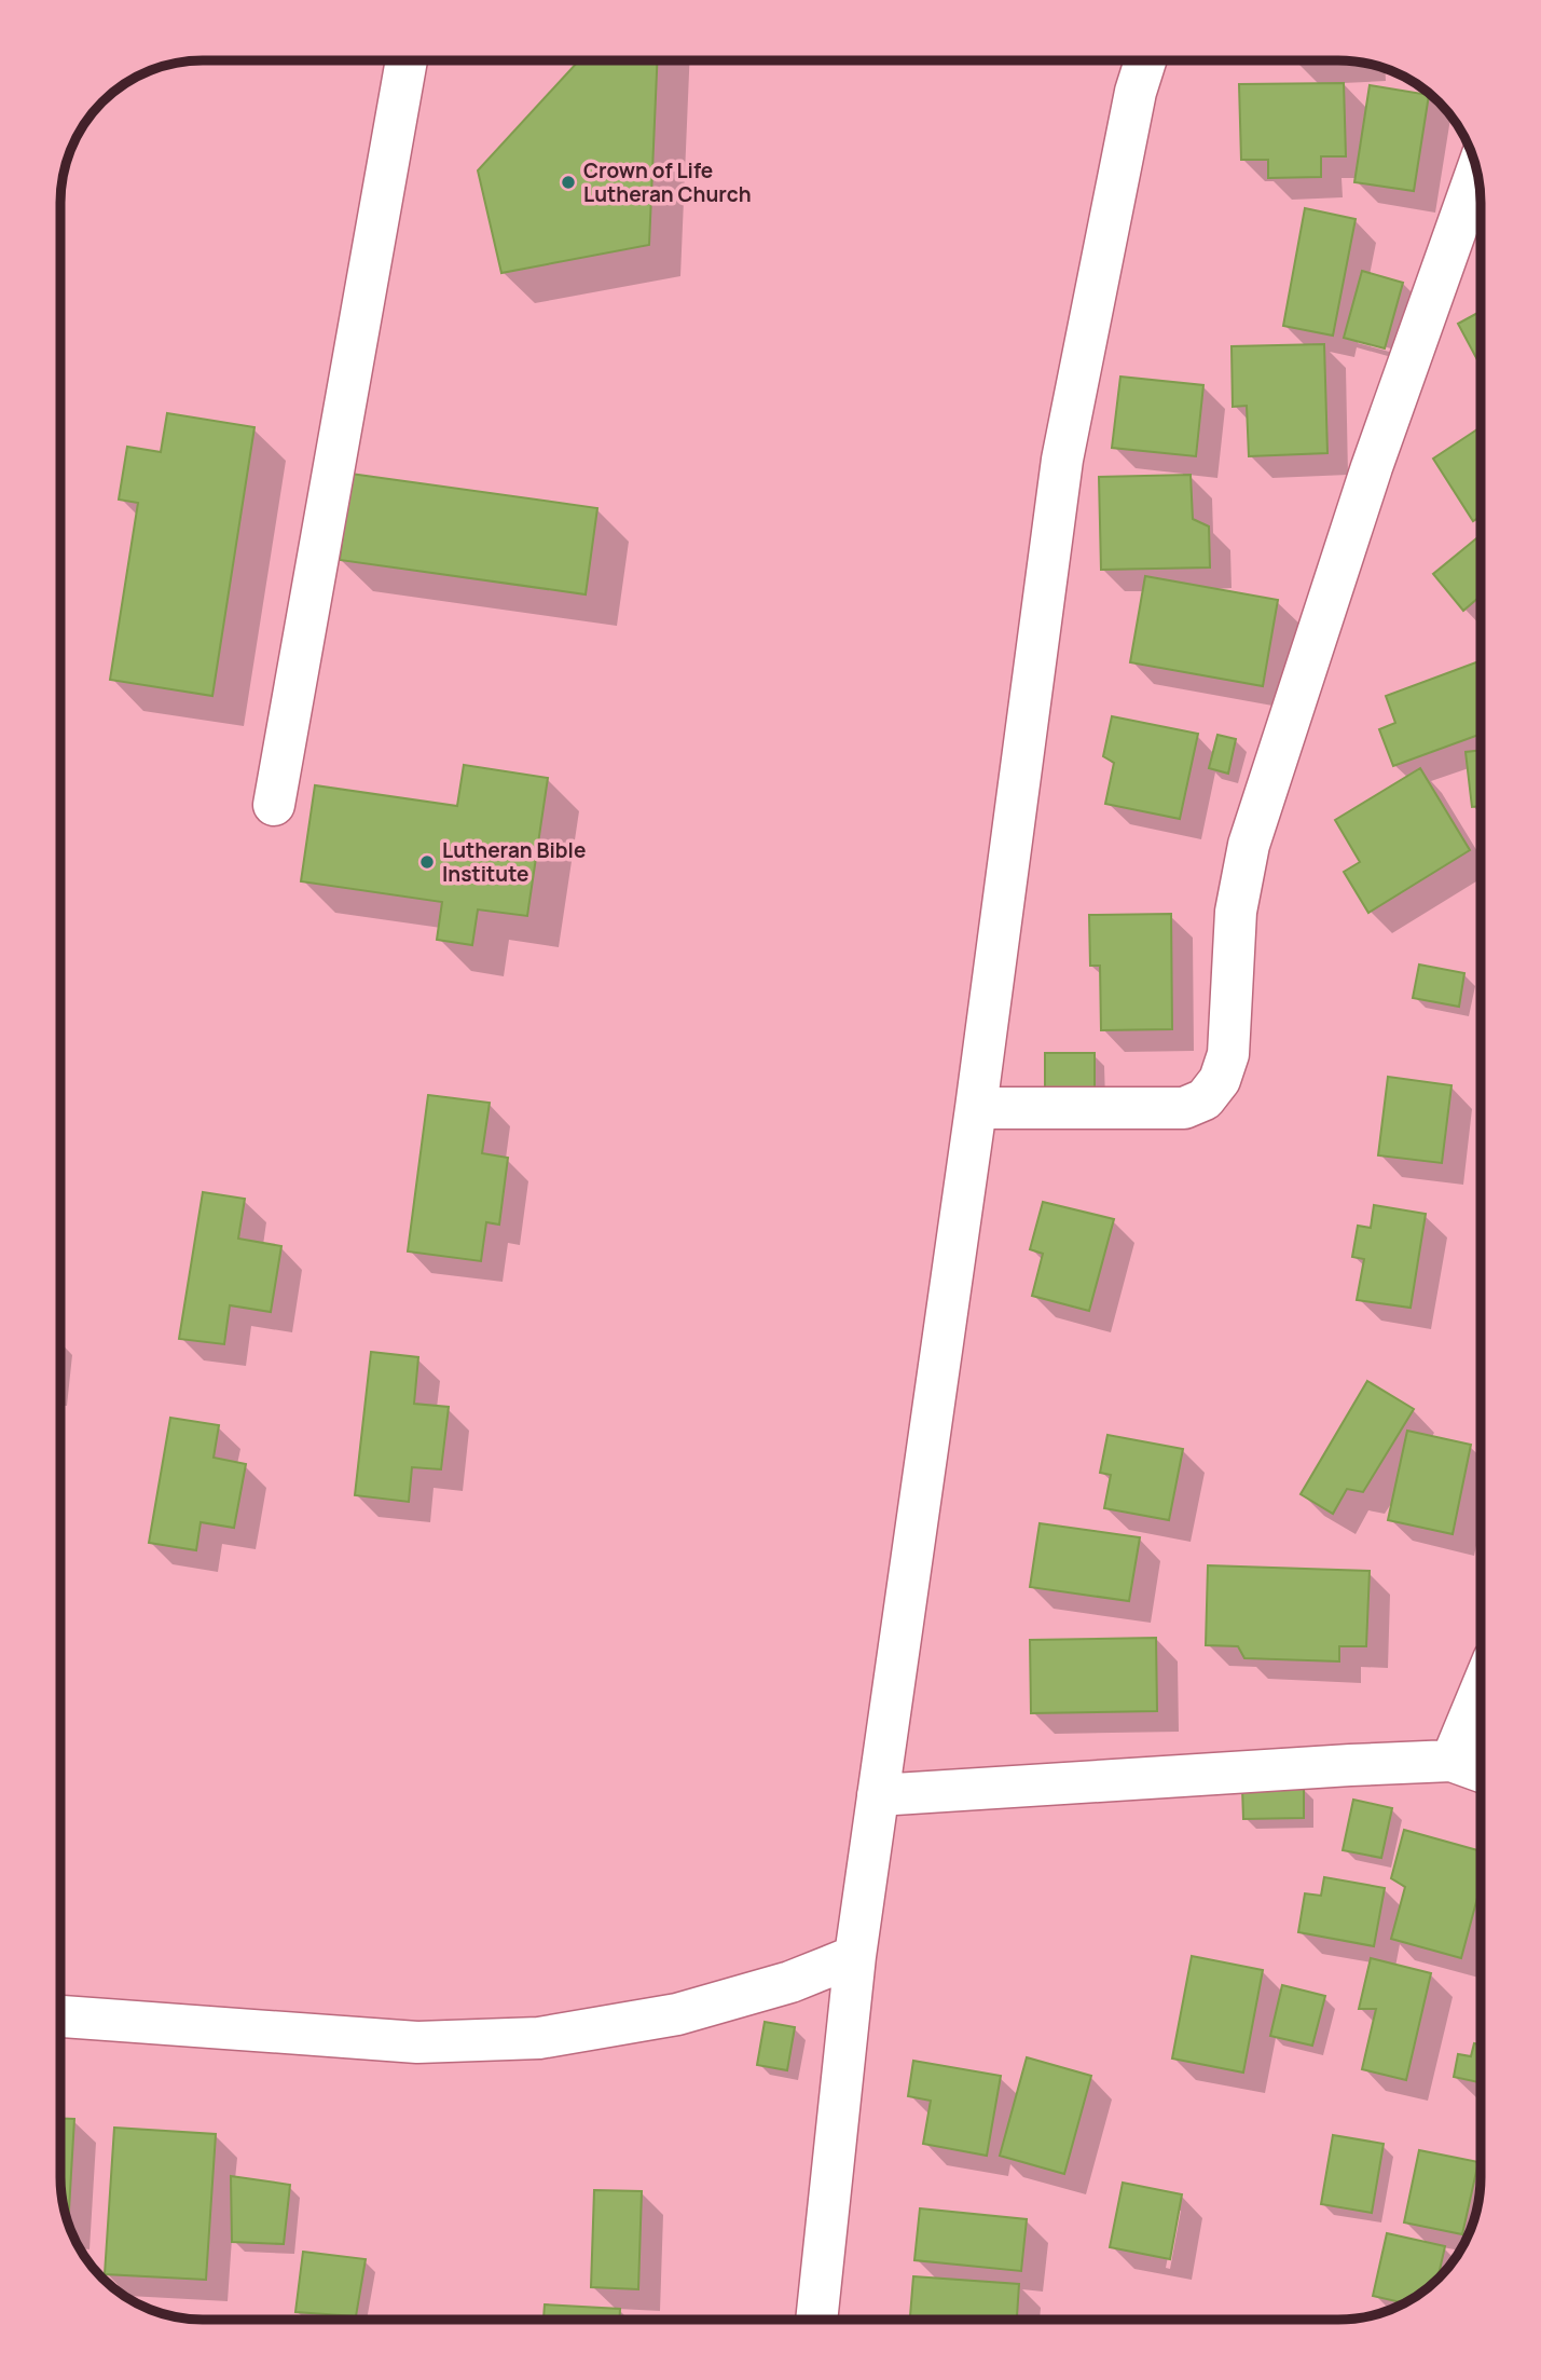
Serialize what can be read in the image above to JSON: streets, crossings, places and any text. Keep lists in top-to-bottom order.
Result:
{
  "places": ["Crown of Life Lutheran Church", "Lutheran Bible Institute"]
}
